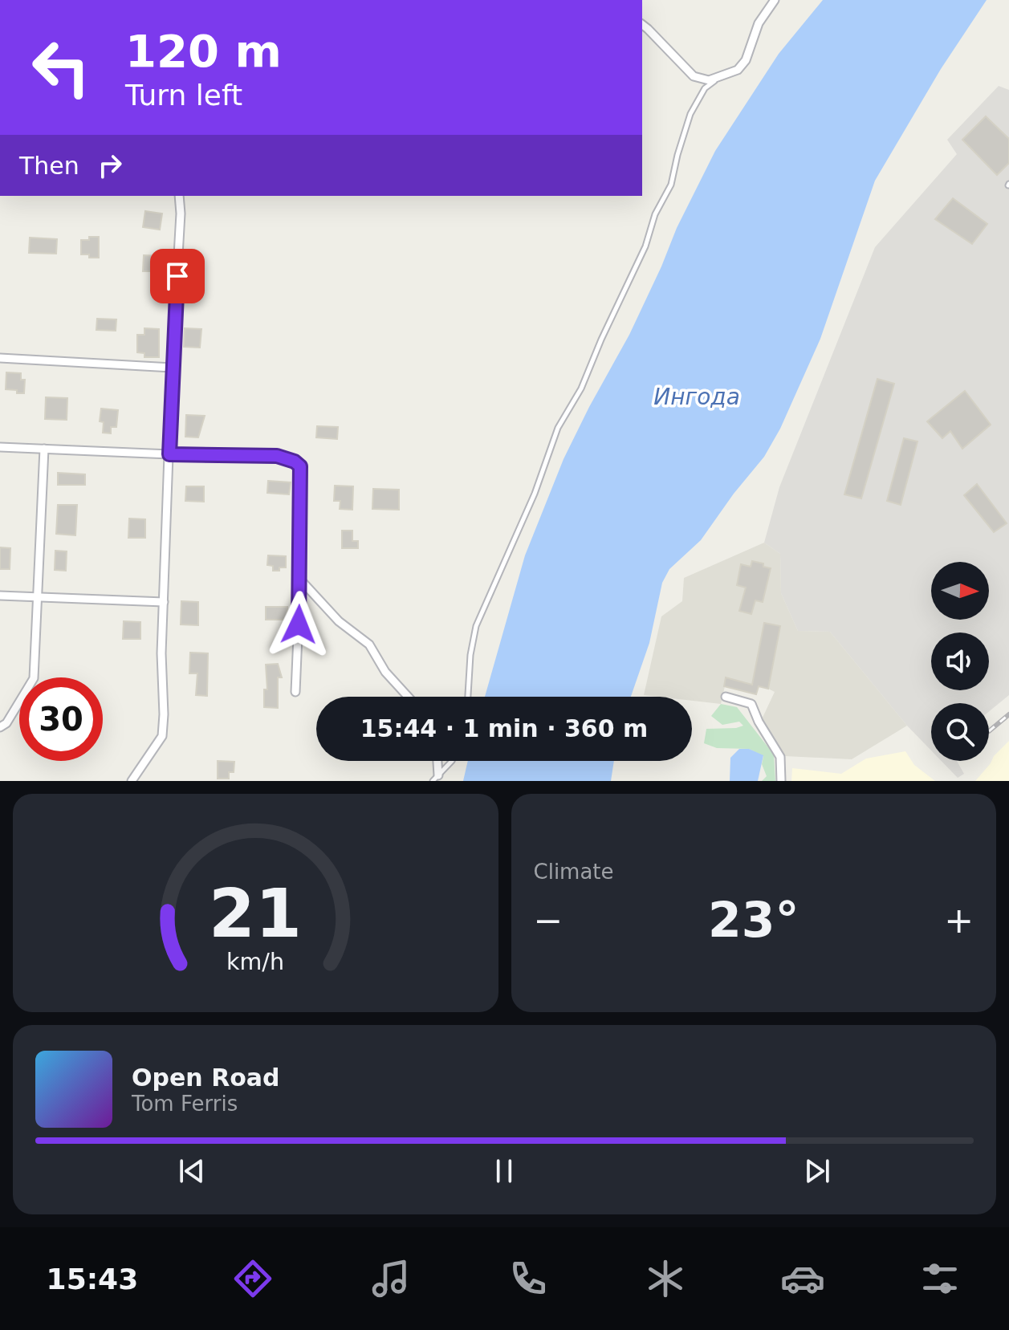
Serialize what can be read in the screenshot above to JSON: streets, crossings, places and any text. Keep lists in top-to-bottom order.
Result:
{
  "water": ["Ингода"],
  "north": "right",
  "page": {
    "turn": ["120 m", "Turn left"],
    "then": "Then",
    "limit": "30",
    "trip": "15:44 · 1 min · 360 m",
    "tile": "Climate",
    "heat": ["−", "23°", "+"],
    "song": ["Open Road", "Tom Ferris"],
    "tabs": "15:43",
    "gauge": ["21", "km/h"]
  }
}
